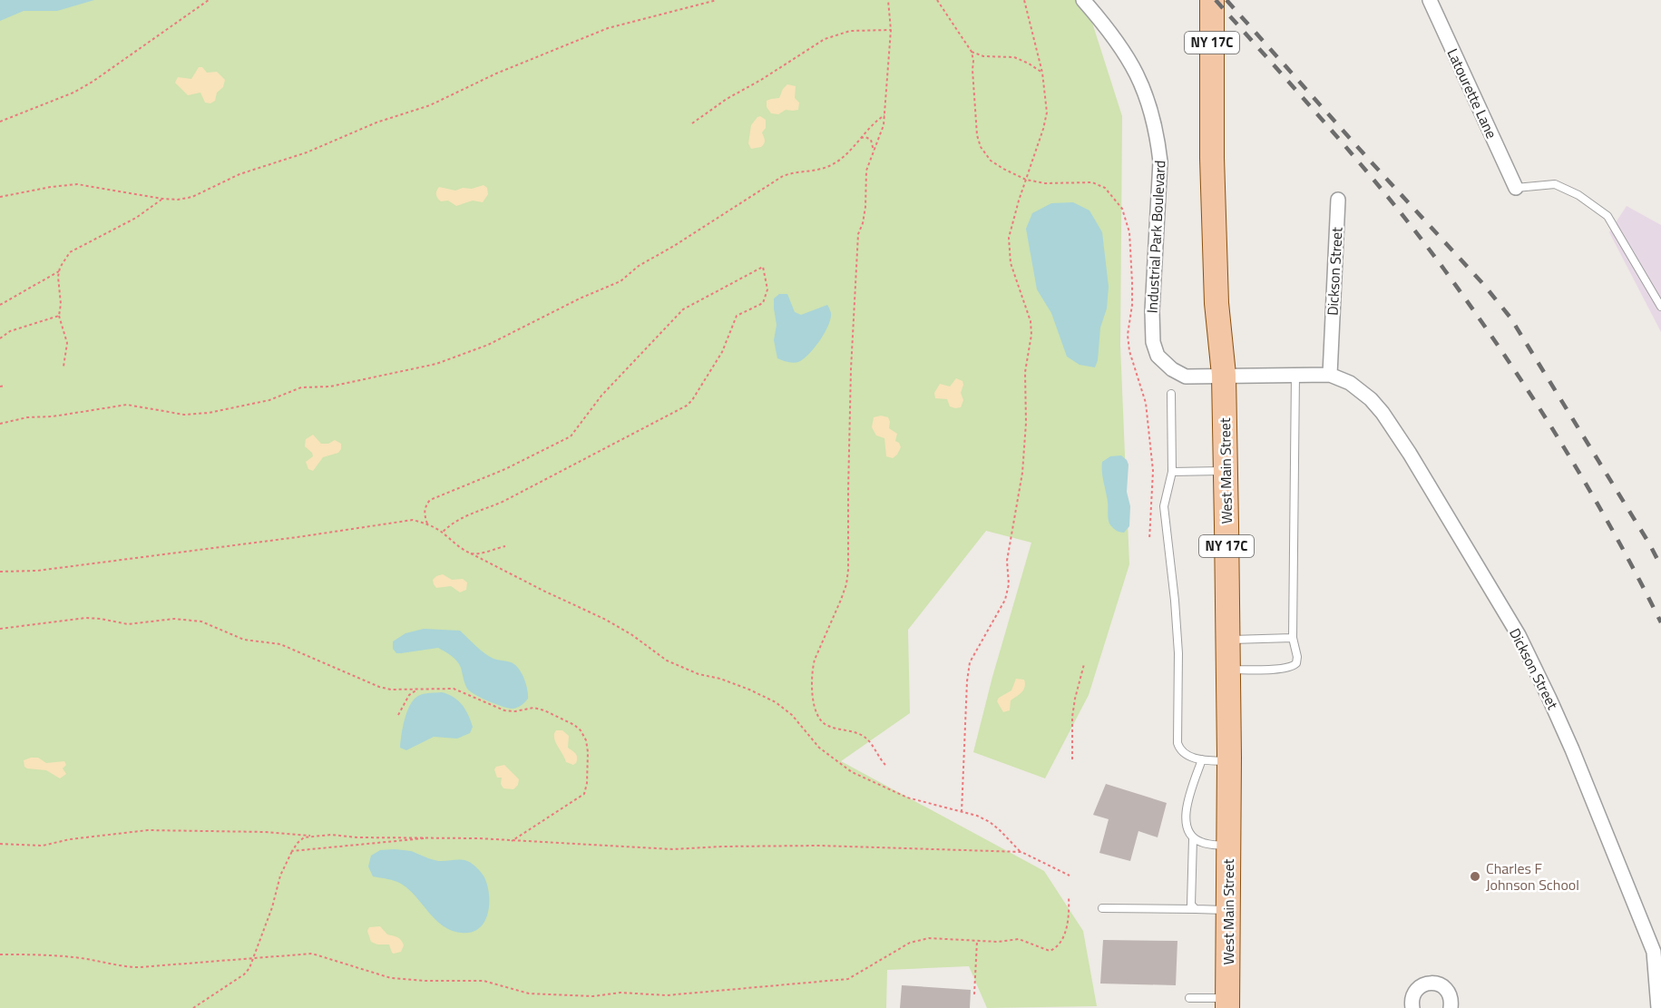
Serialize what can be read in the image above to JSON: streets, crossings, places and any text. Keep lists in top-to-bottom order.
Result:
{
  "streets": {
    "main road": ["NY 17C", "West Main Street"],
    "street": ["Latourette Lane", "Industrial Park Boulevard", "Dickson Street"]
  },
  "crossings": [
    ["Industrial Park Boulevard", "Dickson Street"],
    ["Industrial Park Boulevard", "West Main Street"],
    ["Dickson Street", "West Main Street"]
  ],
  "places": ["Charles F Johnson School"]
}
